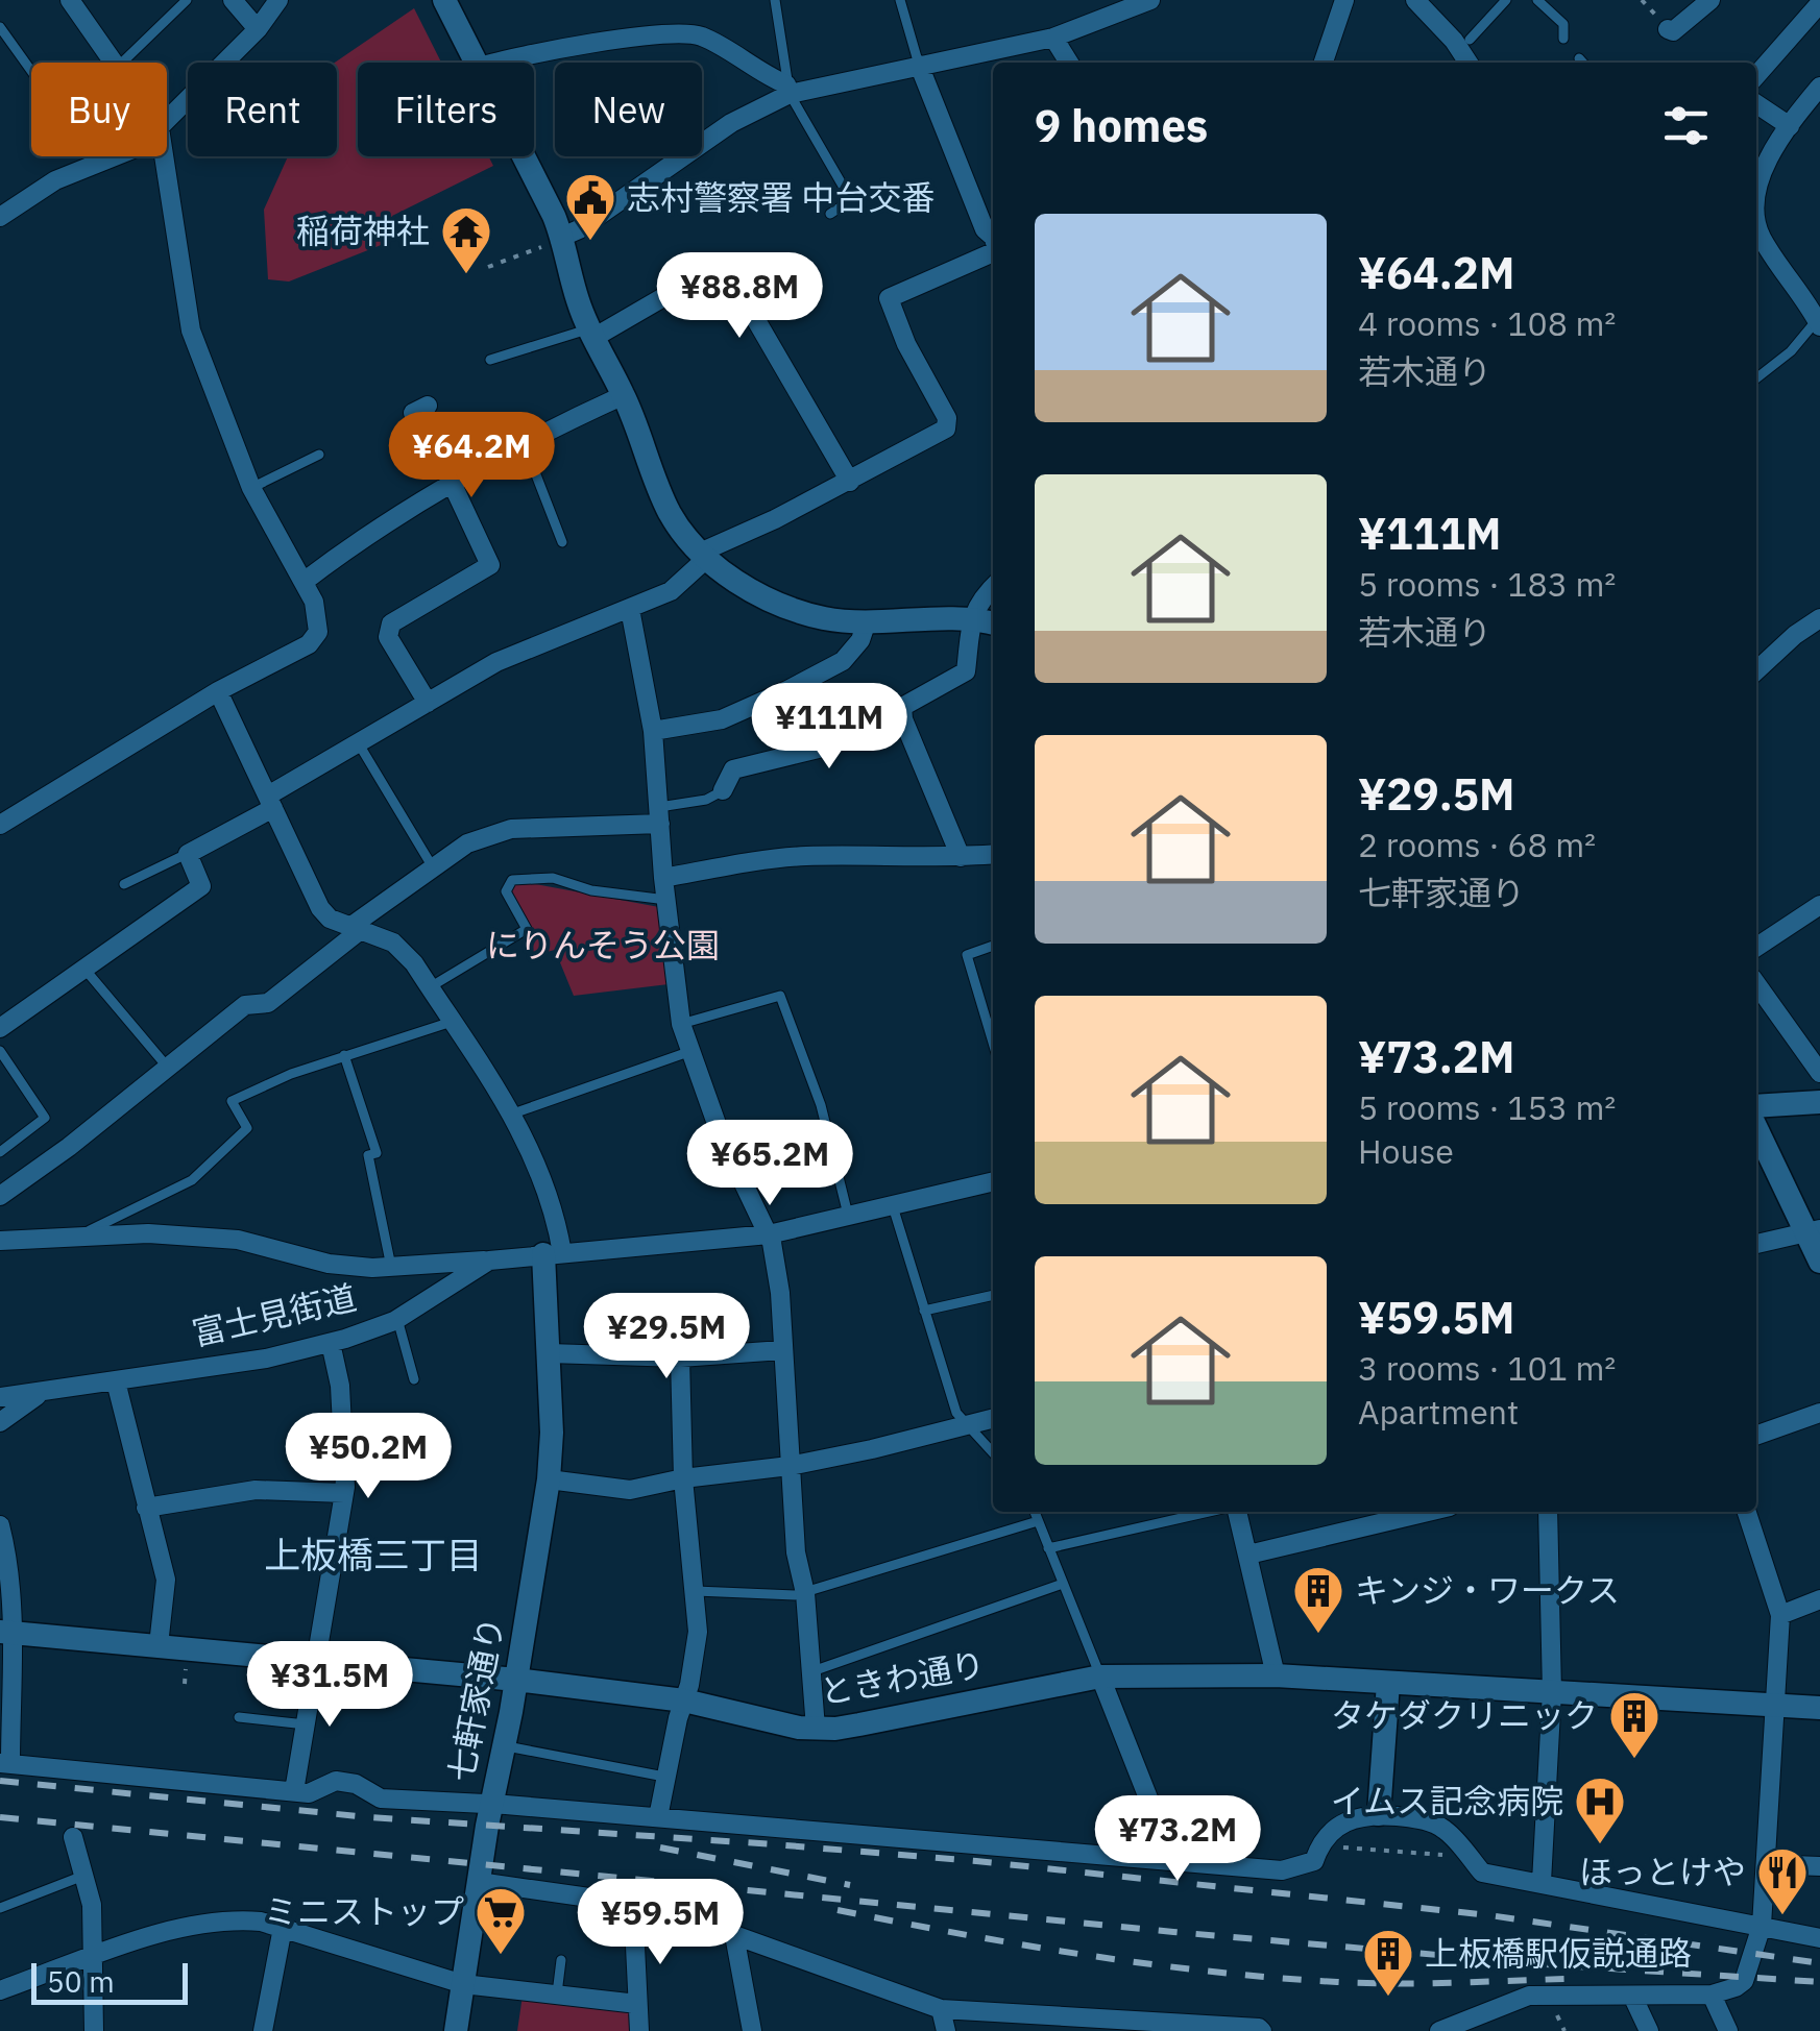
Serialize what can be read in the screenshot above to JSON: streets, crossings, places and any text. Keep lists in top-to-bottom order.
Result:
{
  "streets": {
    "street": ["富士見街道", "ときわ通り", "七軒家通り"]
  },
  "crossings": [
    ["富士見街道", "七軒家通り"],
    ["ときわ通り", "七軒家通り"]
  ],
  "districts": ["上板橋三丁目"],
  "parks": ["にりんそう公園"],
  "places": {
    "public building": ["志村警察署 中台交番"],
    "temple": ["稲荷神社"],
    "building": ["キンジ・ワークス", "タケダクリニック", "上板橋駅仮説通路"],
    "hospital": ["イムス記念病院"],
    "restaurant": ["ほっとけや"],
    "supermarket": ["ミニストップ"]
  },
  "scale_bar": "50 m",
  "page": {
    "chip": [
      "Buy",
      "Rent",
      "Filters",
      "New"
    ],
    "heading": "9 homes",
    "list": [
      {
        "name": "¥64.2M",
        "note": "4 rooms · 108 m² · 若木通り"
      },
      {
        "name": "¥111M",
        "note": "5 rooms · 183 m² · 若木通り"
      },
      {
        "name": "¥29.5M",
        "note": "2 rooms · 68 m² · 七軒家通り"
      },
      {
        "name": "¥73.2M",
        "note": "5 rooms · 153 m² · House"
      },
      {
        "name": "¥59.5M",
        "note": "3 rooms · 101 m² · Apartment"
      }
    ],
    "price": [
      "¥88.8M",
      "¥64.2M",
      "¥111M",
      "¥65.2M",
      "¥29.5M",
      "¥50.2M",
      "¥31.5M",
      "¥73.2M",
      "¥59.5M"
    ],
    "scale": "50 m"
  }
}
